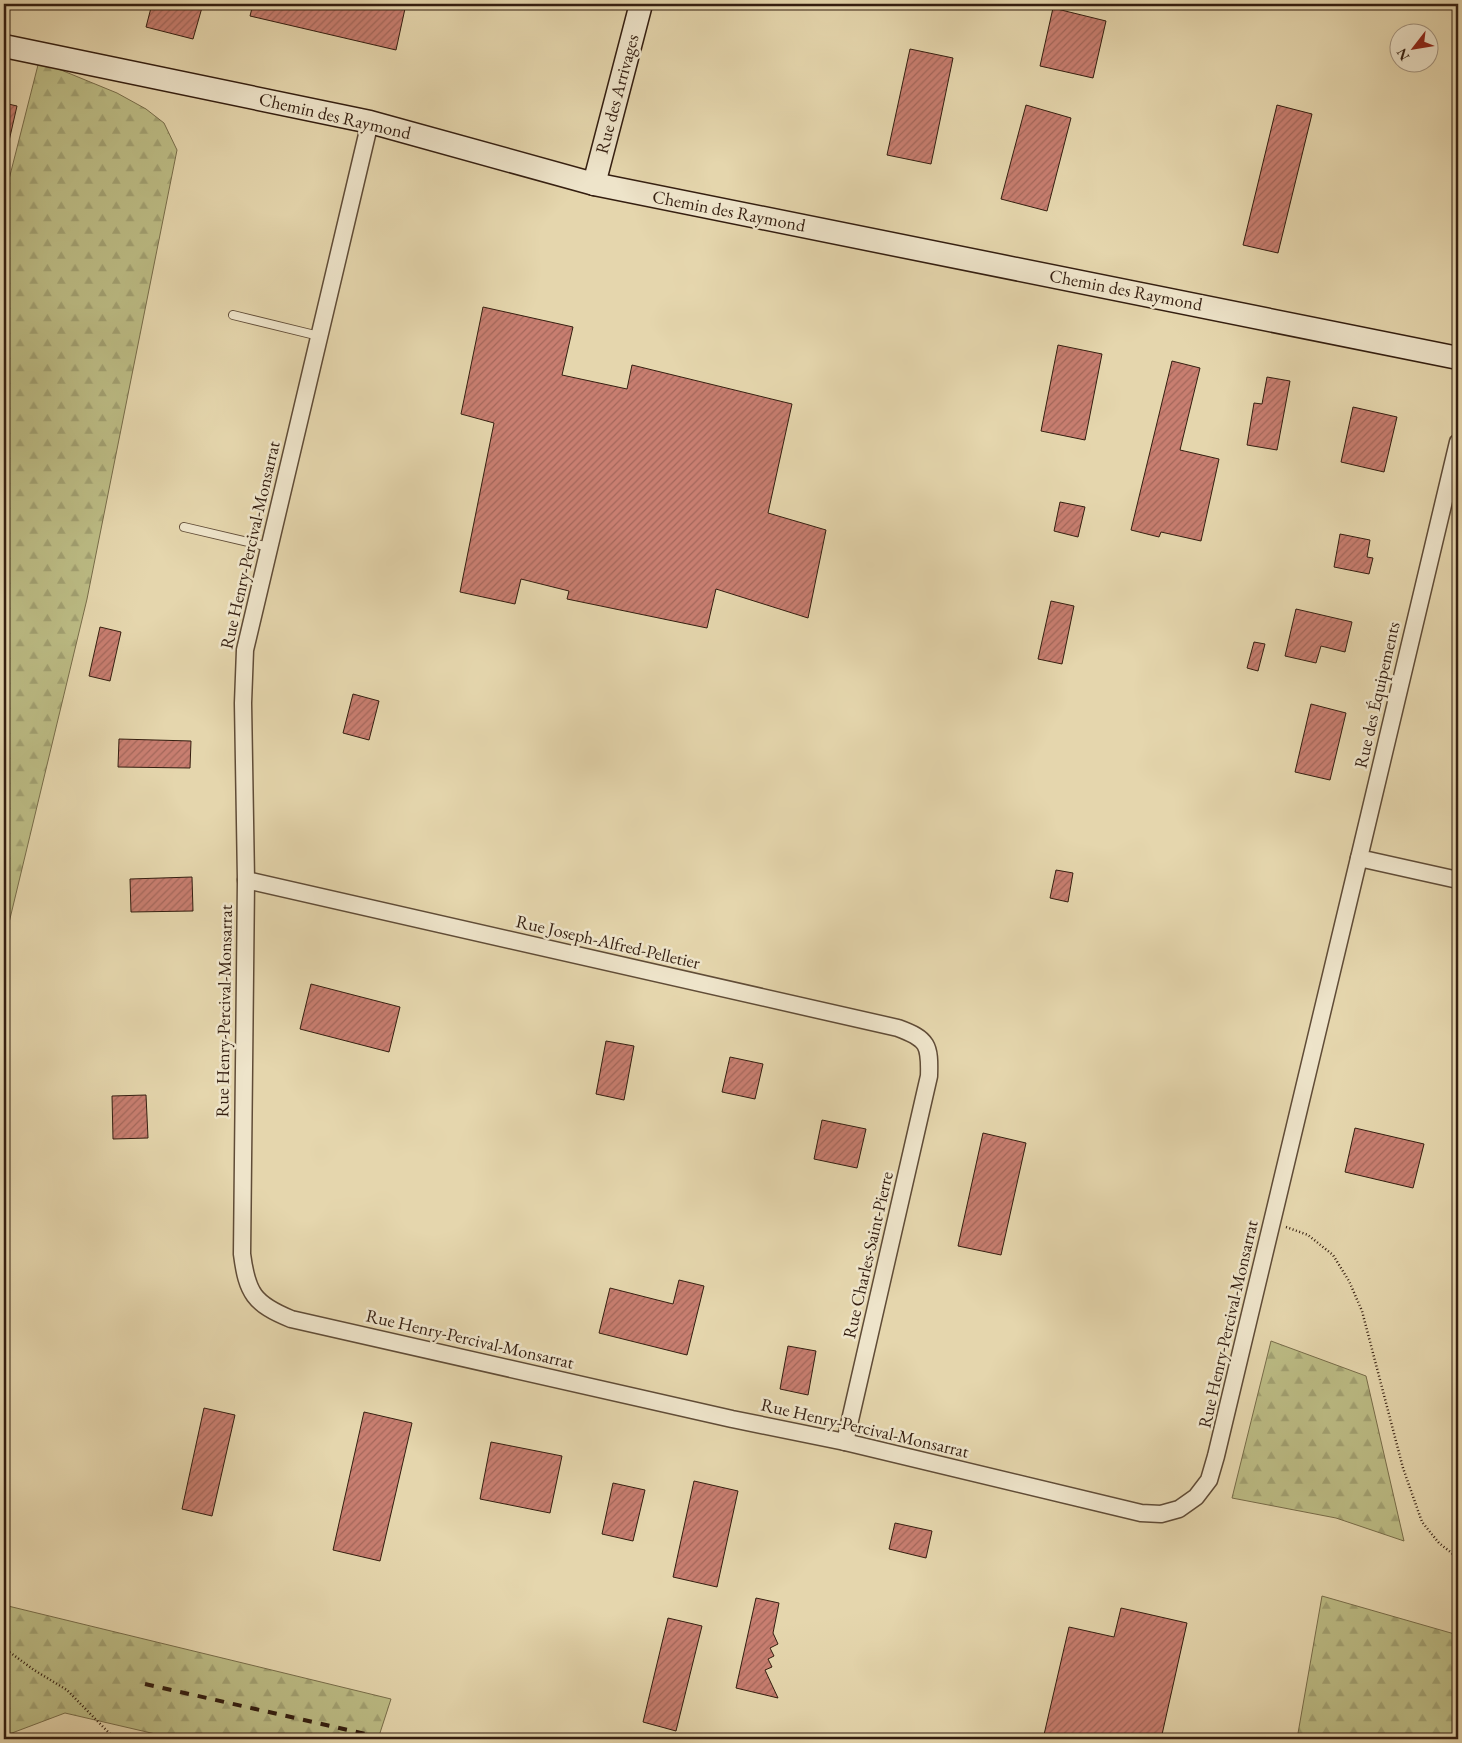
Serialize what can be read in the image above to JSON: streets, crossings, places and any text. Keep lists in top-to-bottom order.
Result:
{
  "streets": {
    "street": [
      "Rue des Arrivages",
      "Chemin des Raymond",
      "Rue Henry-Percival-Monsarrat",
      "Rue des Équipements",
      "Rue Joseph-Alfred-Pelletier",
      "Rue Charles-Saint-Pierre"
    ]
  },
  "crossings": [
    ["Rue des Arrivages", "Chemin des Raymond"],
    ["Chemin des Raymond", "Rue Henry-Percival-Monsarrat"],
    ["Rue Henry-Percival-Monsarrat", "Rue des Équipements"],
    ["Rue Henry-Percival-Monsarrat", "Rue Joseph-Alfred-Pelletier"],
    ["Rue Henry-Percival-Monsarrat", "Rue Charles-Saint-Pierre"],
    ["Rue Joseph-Alfred-Pelletier", "Rue Charles-Saint-Pierre"]
  ],
  "north": "bottom left"
}
